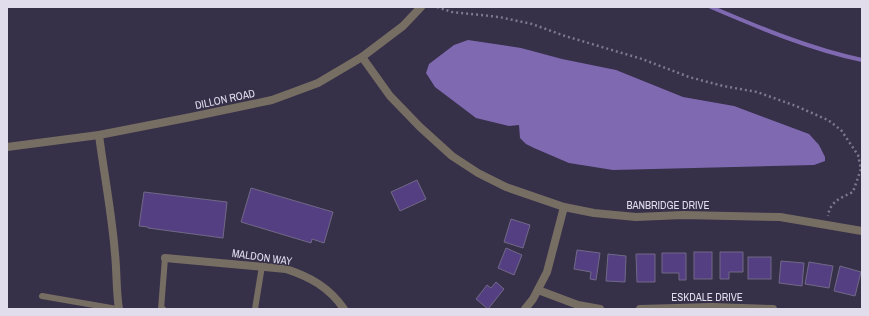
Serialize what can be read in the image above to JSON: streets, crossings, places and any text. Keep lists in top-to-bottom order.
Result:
{
  "streets": {
    "street": [
      "DILLON ROAD",
      "BANBRIDGE DRIVE",
      "MALDON WAY",
      "ESKDALE DRIVE"
    ]
  },
  "crossings": [
    ["DILLON ROAD", "BANBRIDGE DRIVE"]
  ]
}
